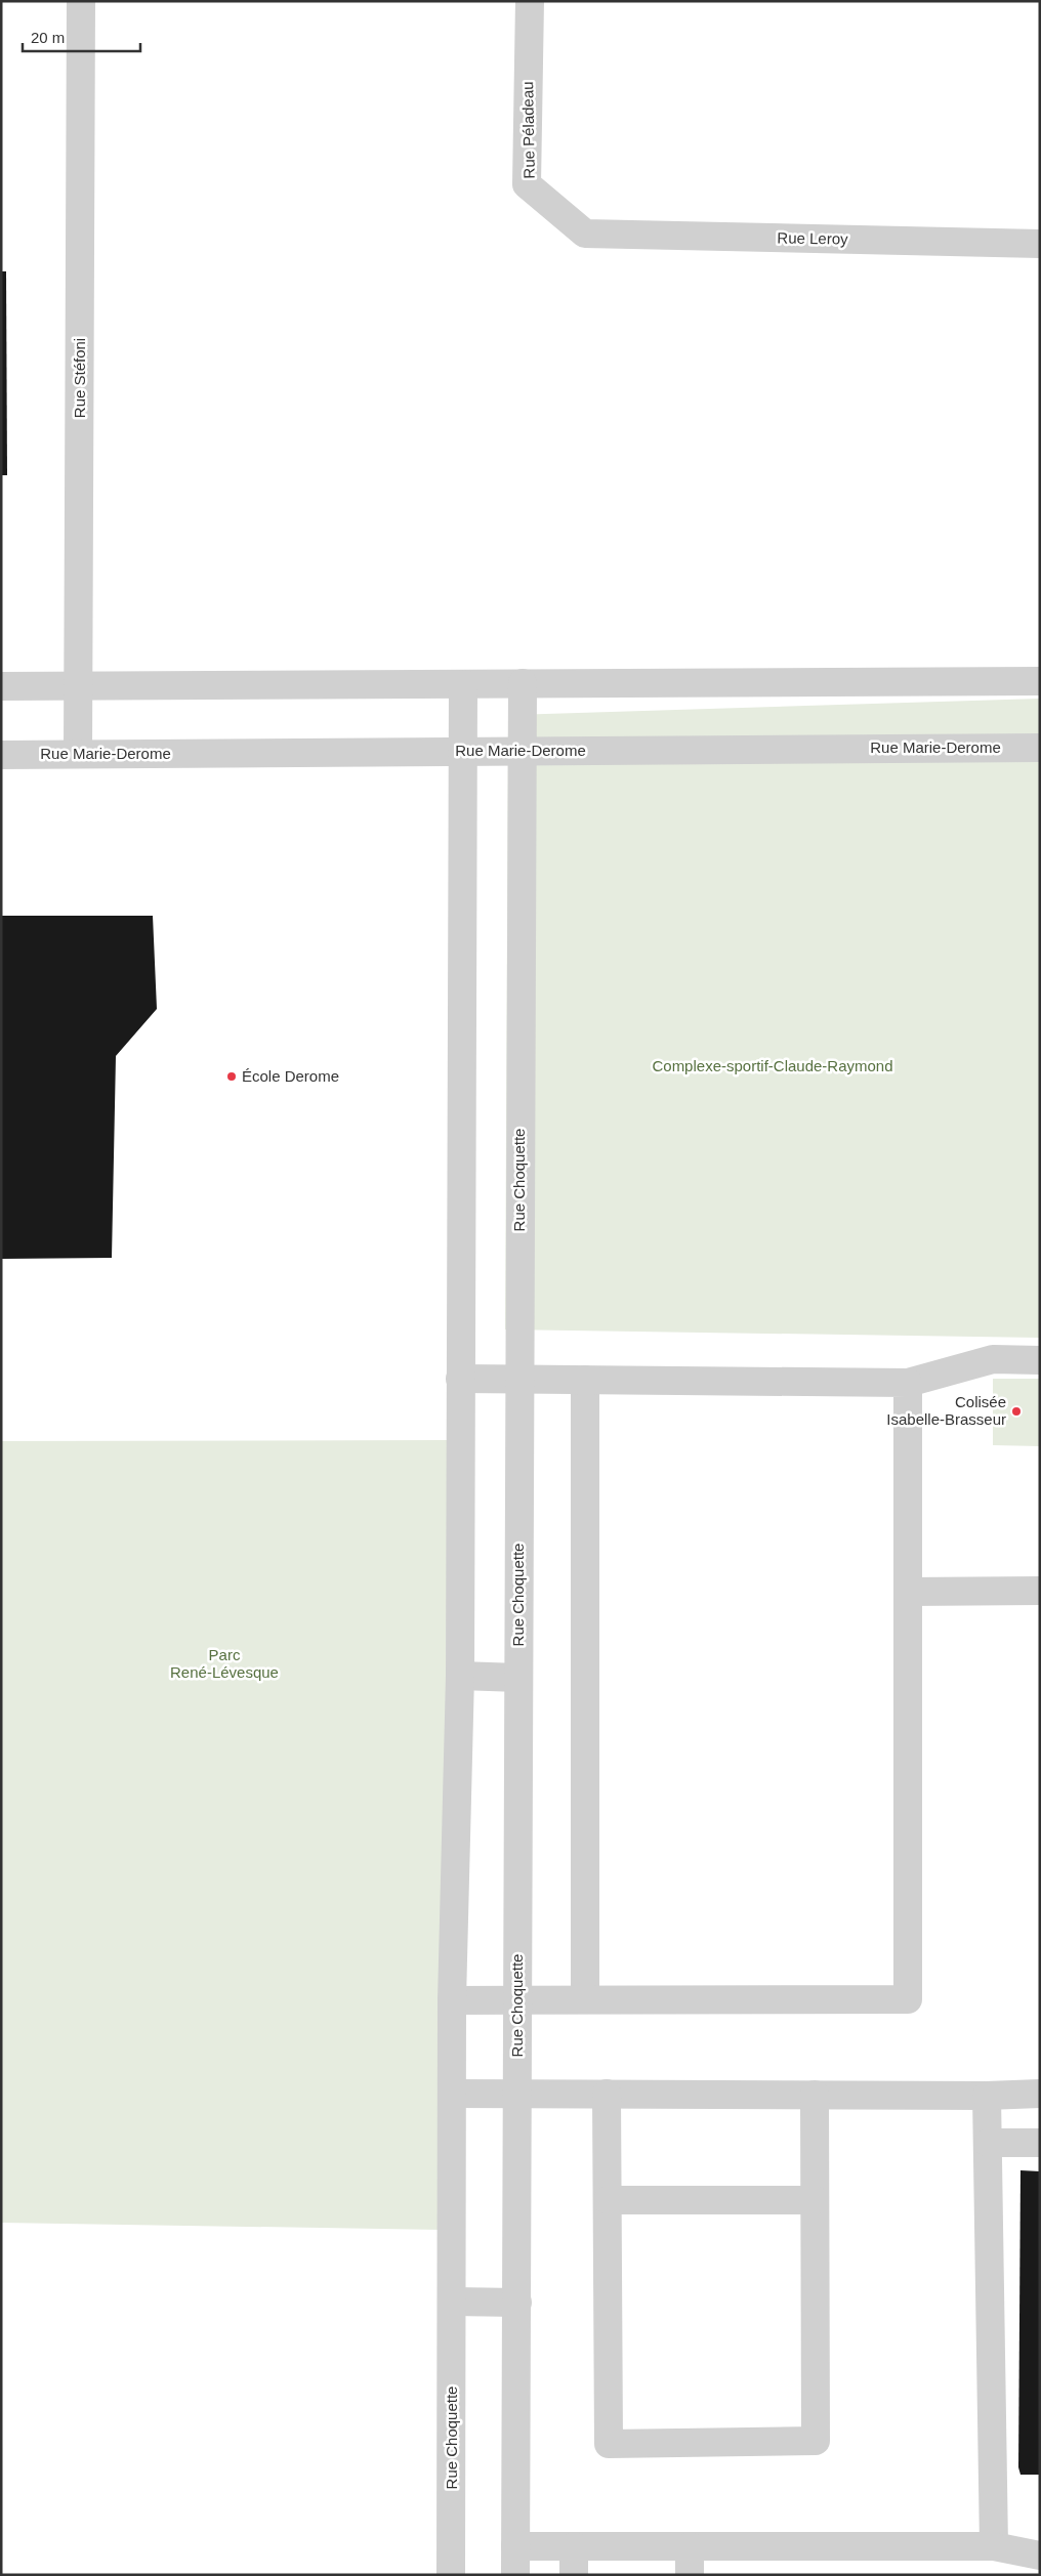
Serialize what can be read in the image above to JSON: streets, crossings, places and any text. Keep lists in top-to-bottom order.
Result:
{
  "streets": {
    "street": [
      "Rue Péladeau",
      "Rue Leroy",
      "Rue Stéfoni",
      "Rue Marie-Derome",
      "Rue Choquette"
    ]
  },
  "crossings": [
    ["Rue Péladeau", "Rue Leroy"],
    ["Rue Stéfoni", "Rue Marie-Derome"],
    ["Rue Marie-Derome", "Rue Choquette"]
  ],
  "parks": ["Complexe-sportif-Claude-Raymond", "Parc René-Lévesque"],
  "places": ["École Derome", "Colisée Isabelle-Brasseur"],
  "scale_bar": "20 m"
}
